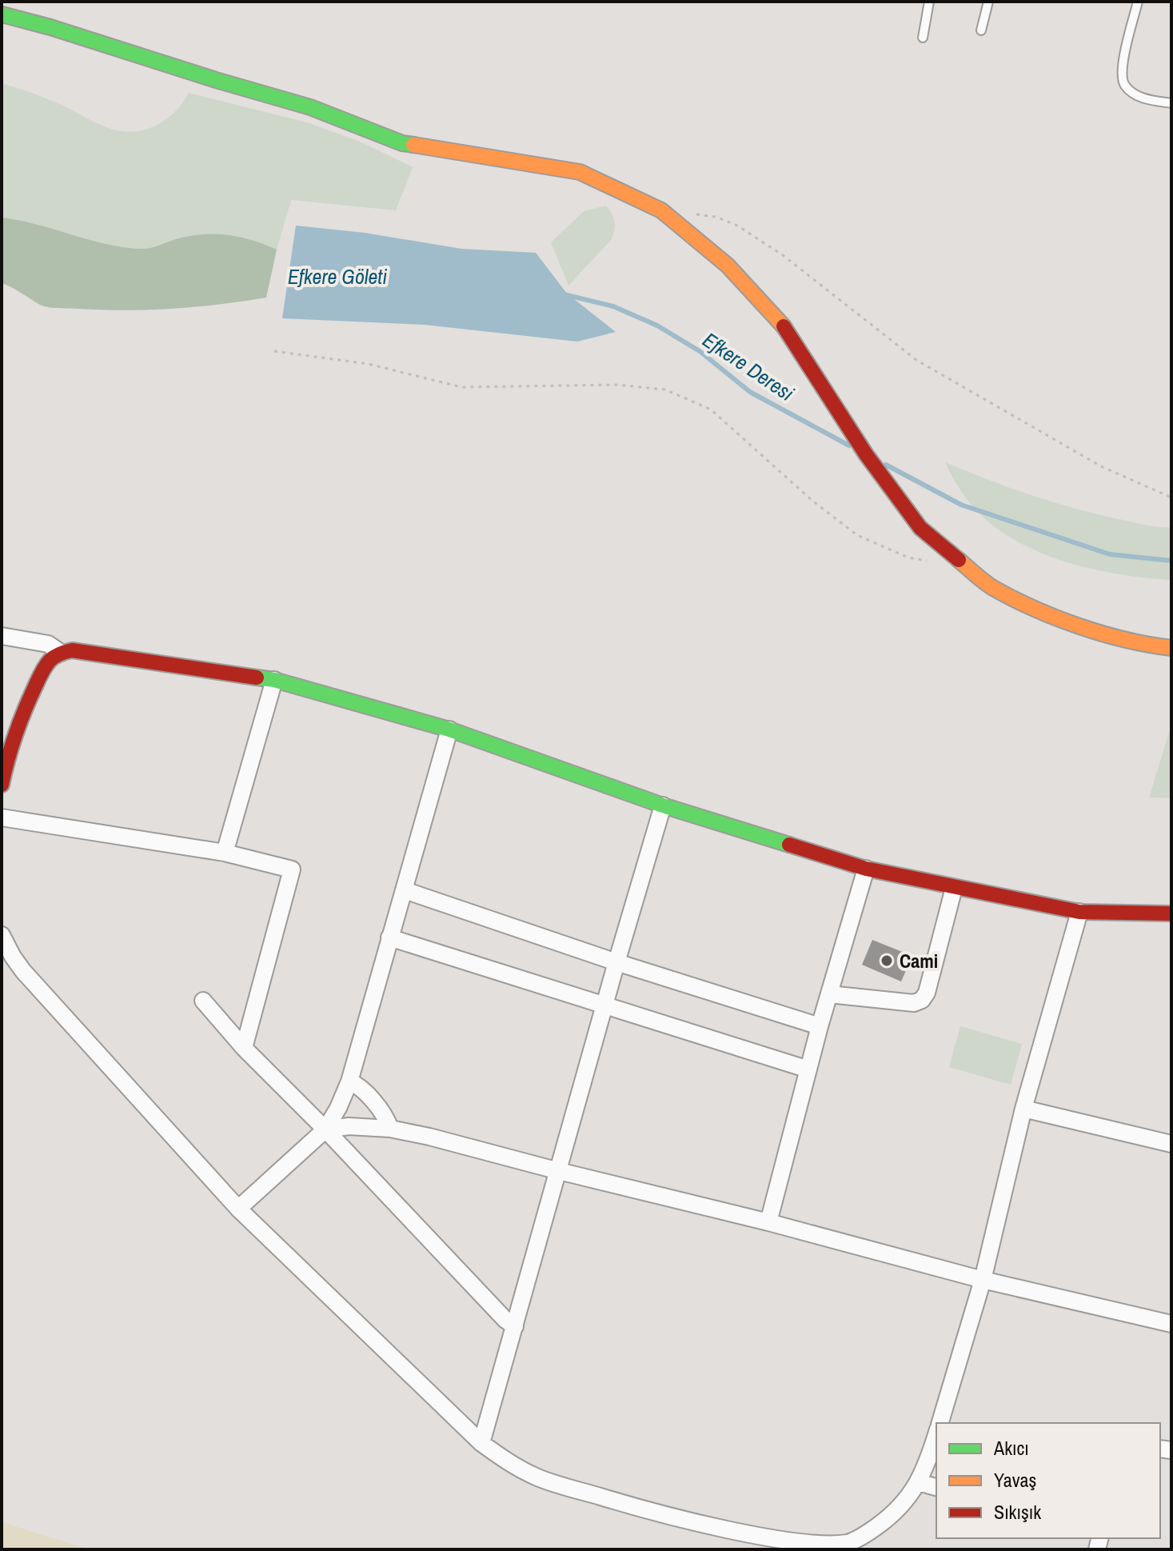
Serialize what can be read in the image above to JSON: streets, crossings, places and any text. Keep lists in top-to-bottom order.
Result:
{
  "water": ["Efkere Göleti", "Efkere Deresi"],
  "places": ["Cami"],
  "legend": ["Akıcı", "Yavaş", "Sıkışık"]
}
